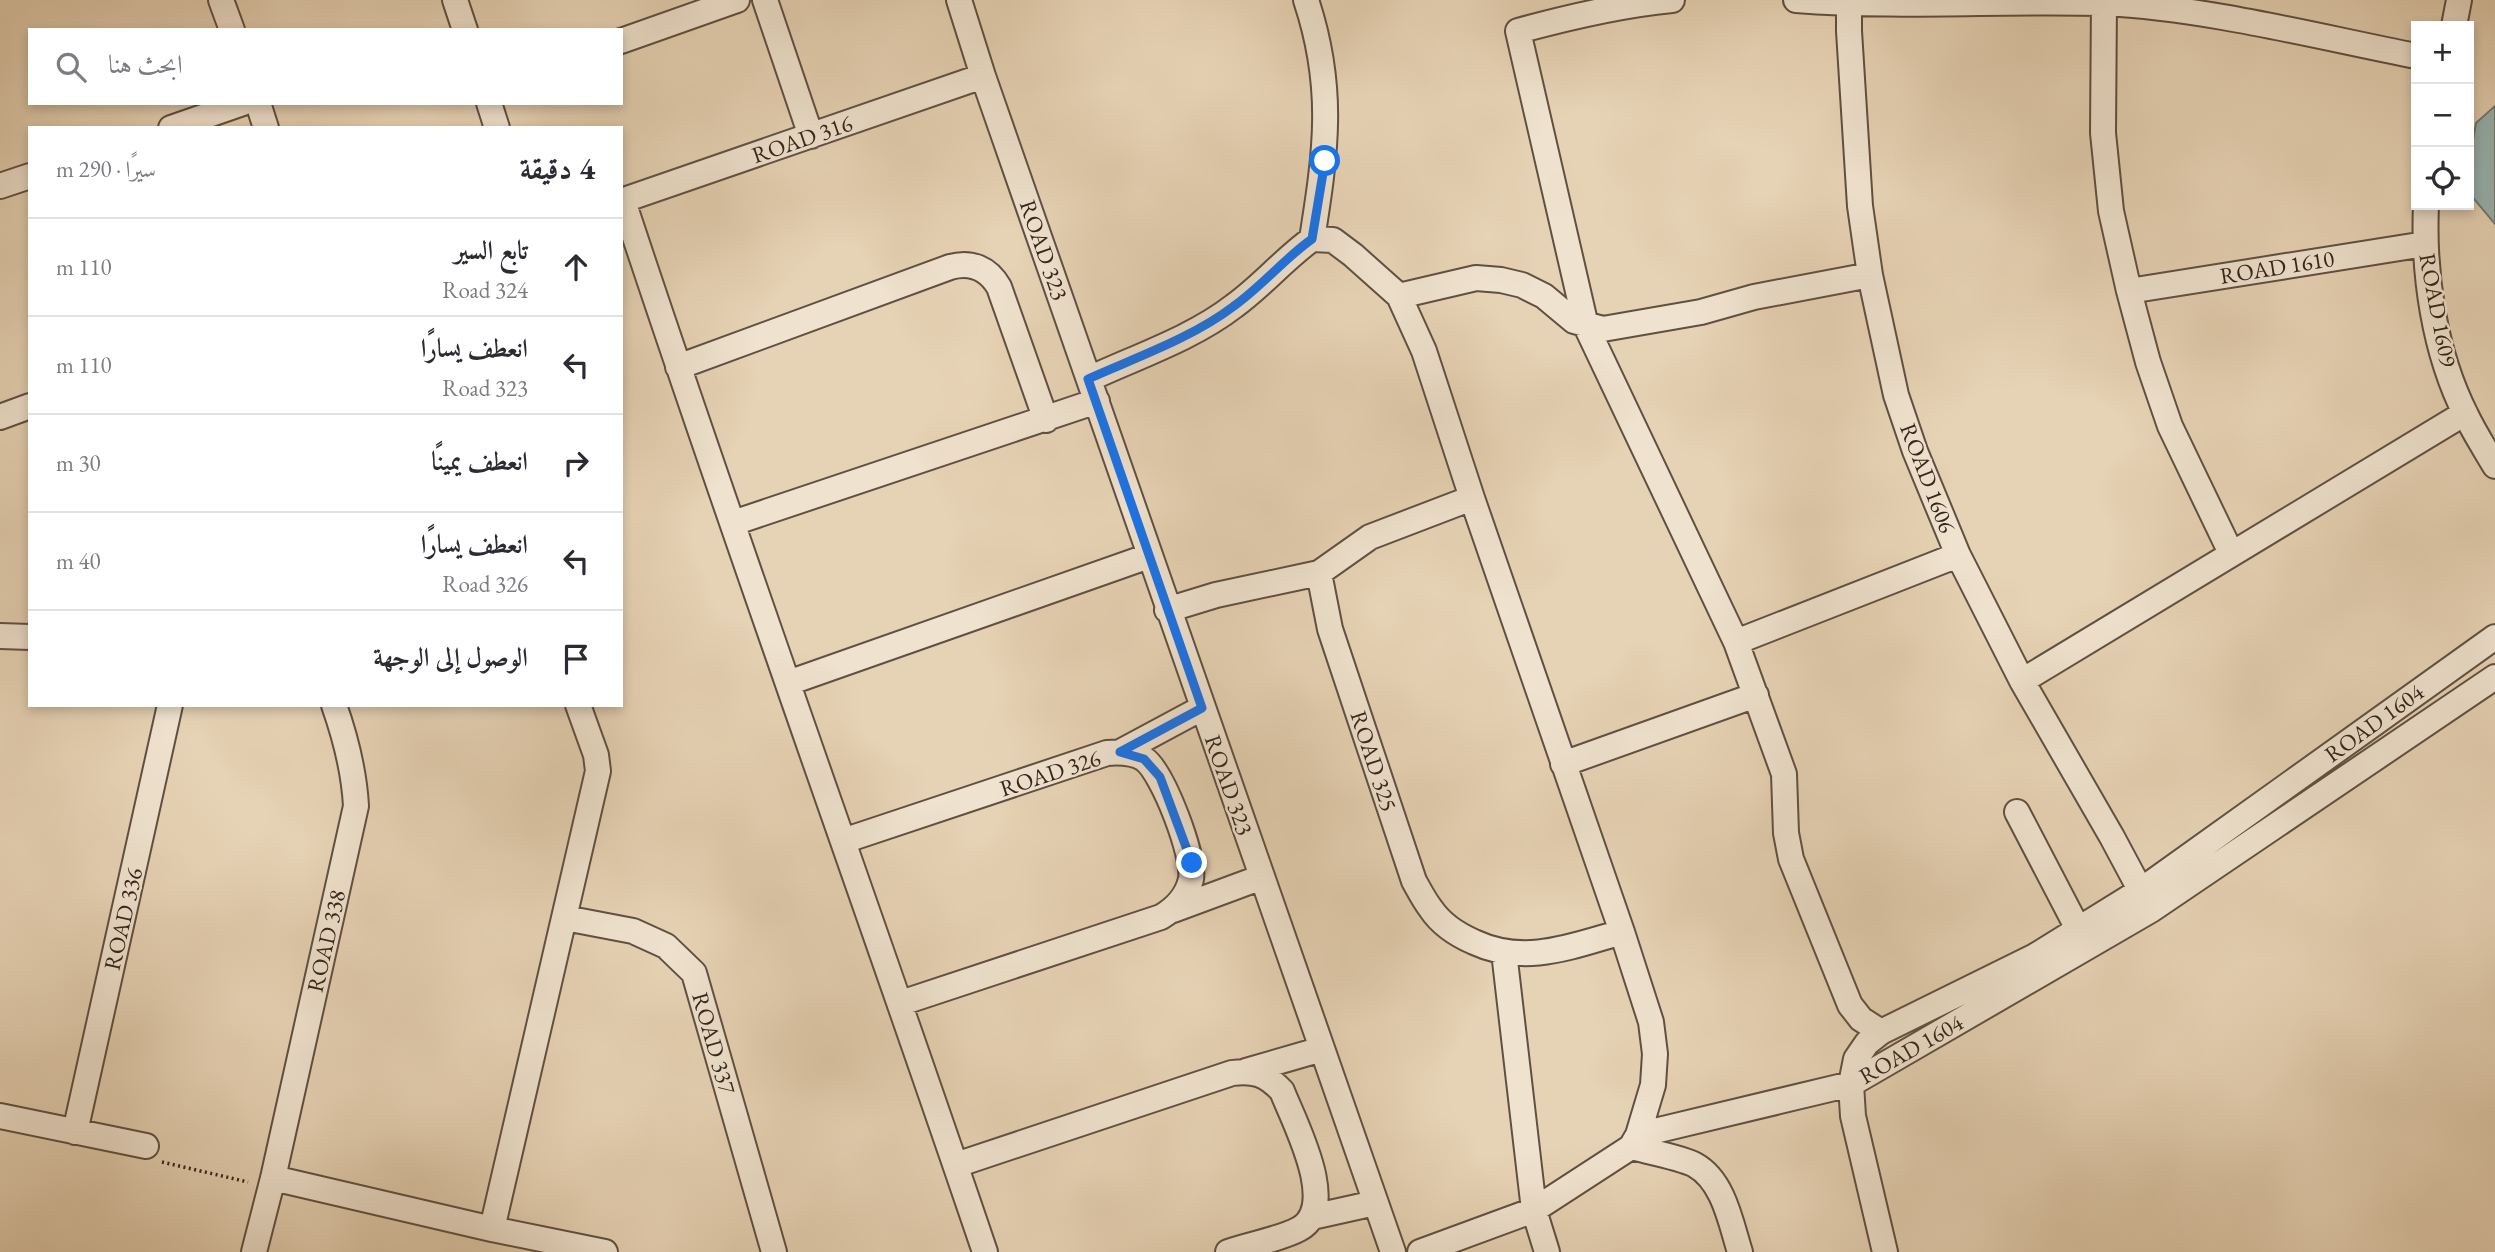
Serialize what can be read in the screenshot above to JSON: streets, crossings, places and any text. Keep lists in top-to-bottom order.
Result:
{
  "streets": {
    "street": [
      "ROAD 316",
      "ROAD 323",
      "ROAD 1610",
      "ROAD 1609",
      "ROAD 1606",
      "ROAD 1604",
      "ROAD 325",
      "ROAD 326",
      "ROAD 336",
      "ROAD 338",
      "ROAD 337"
    ]
  },
  "crossings": [
    ["ROAD 316", "ROAD 323"],
    ["ROAD 1610", "ROAD 1609"],
    ["ROAD 1606", "ROAD 1604"]
  ],
  "page": {
    "map_buttons": ["+", "−"],
    "search": "ابحث هنا",
    "heading": ["4 دقيقة", "سيرًا · 290 m"],
    "list": [
      ["تابع السير", "Road 324", "110 m"],
      ["انعطف يسارًا", "Road 323", "110 m"],
      ["انعطف يمينًا", "30 m"],
      ["انعطف يسارًا", "Road 326", "40 m"],
      "الوصول إلى الوجهة"
    ]
  }
}
